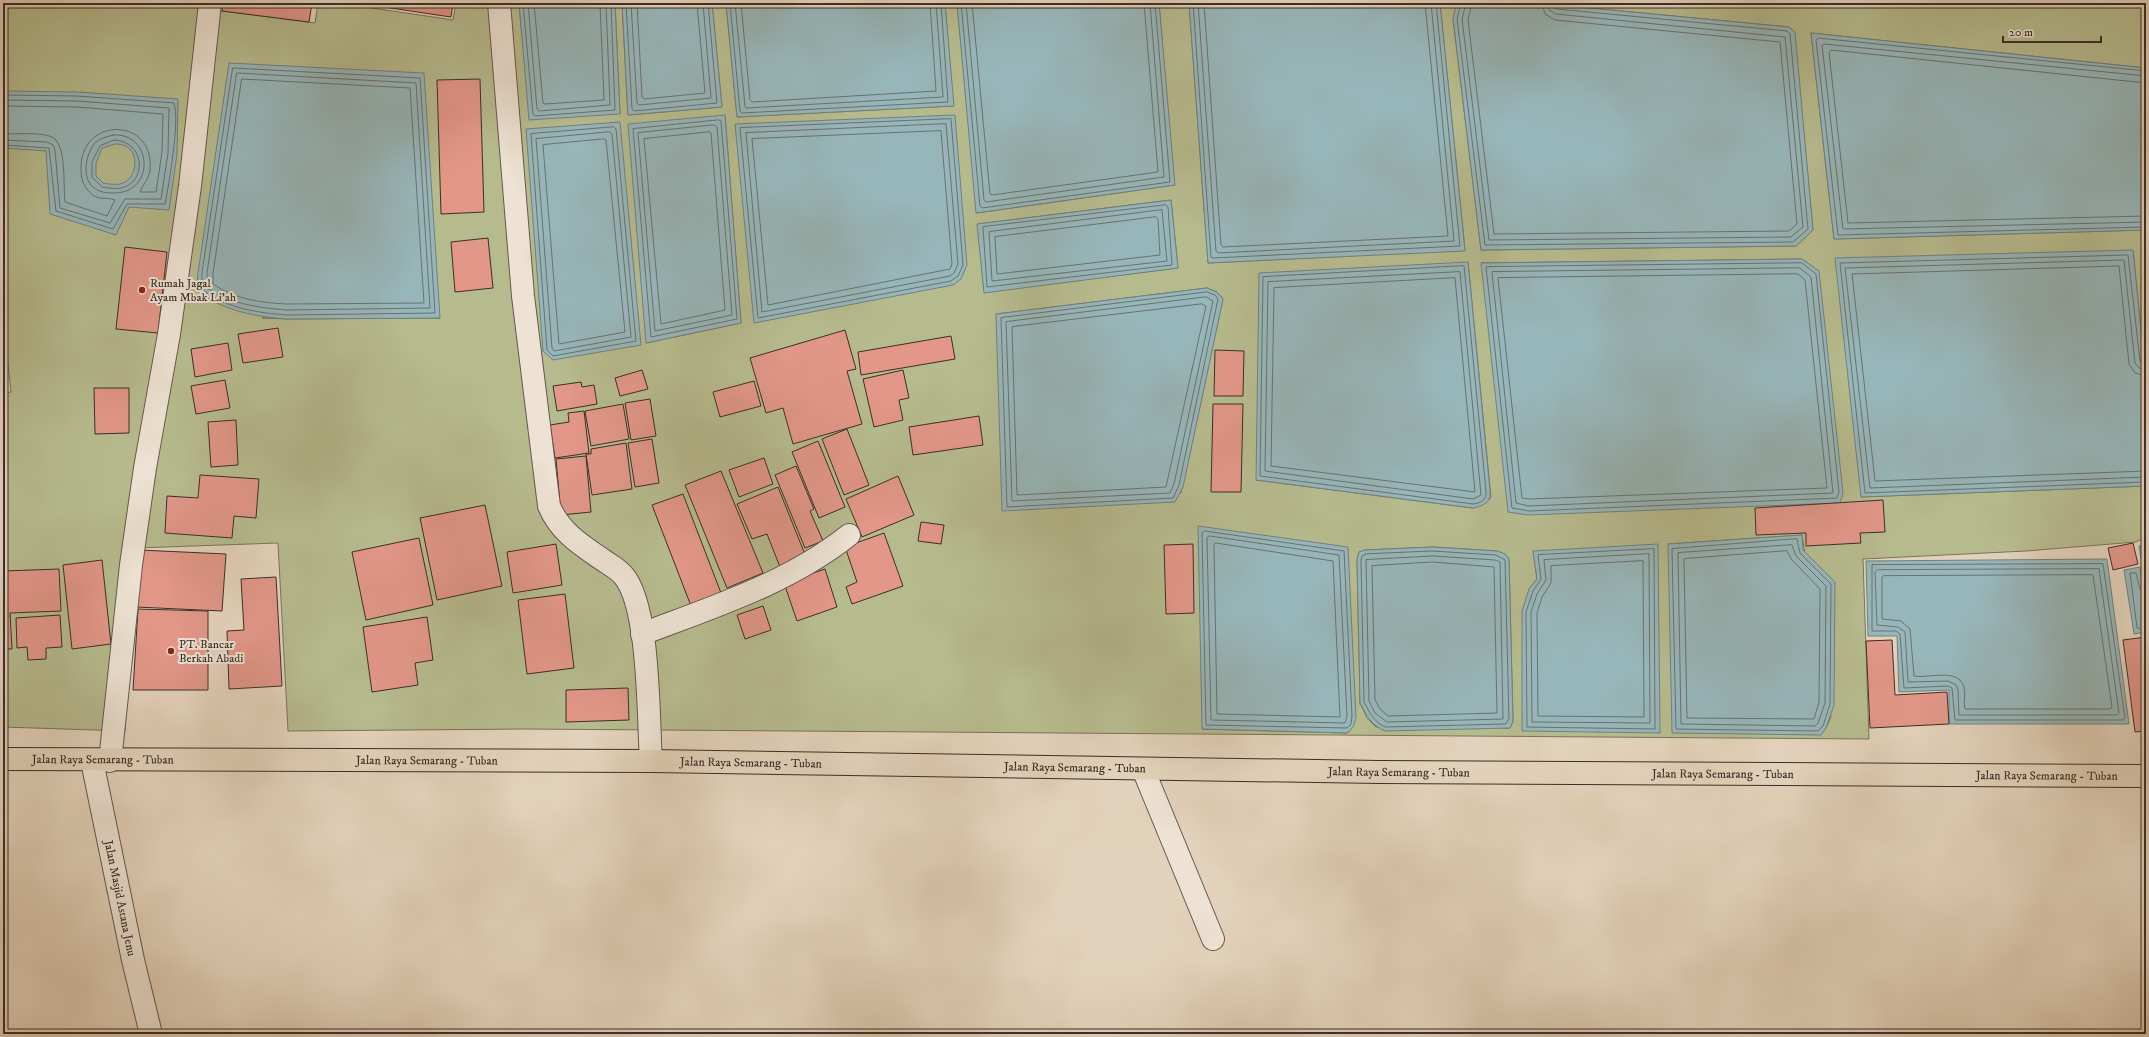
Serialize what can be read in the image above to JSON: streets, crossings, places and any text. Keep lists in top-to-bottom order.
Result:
{
  "streets": {
    "highway": ["Jalan Raya Semarang - Tuban"],
    "street": ["Jalan Masjid Astana Jenu"]
  },
  "crossings": [
    ["Jalan Raya Semarang - Tuban", "Jalan Masjid Astana Jenu"]
  ],
  "places": ["Rumah Jagal Ayam Mbak Li'ah", "PT. Bancar Berkah Abadi"],
  "scale_bar": "20 m"
}
